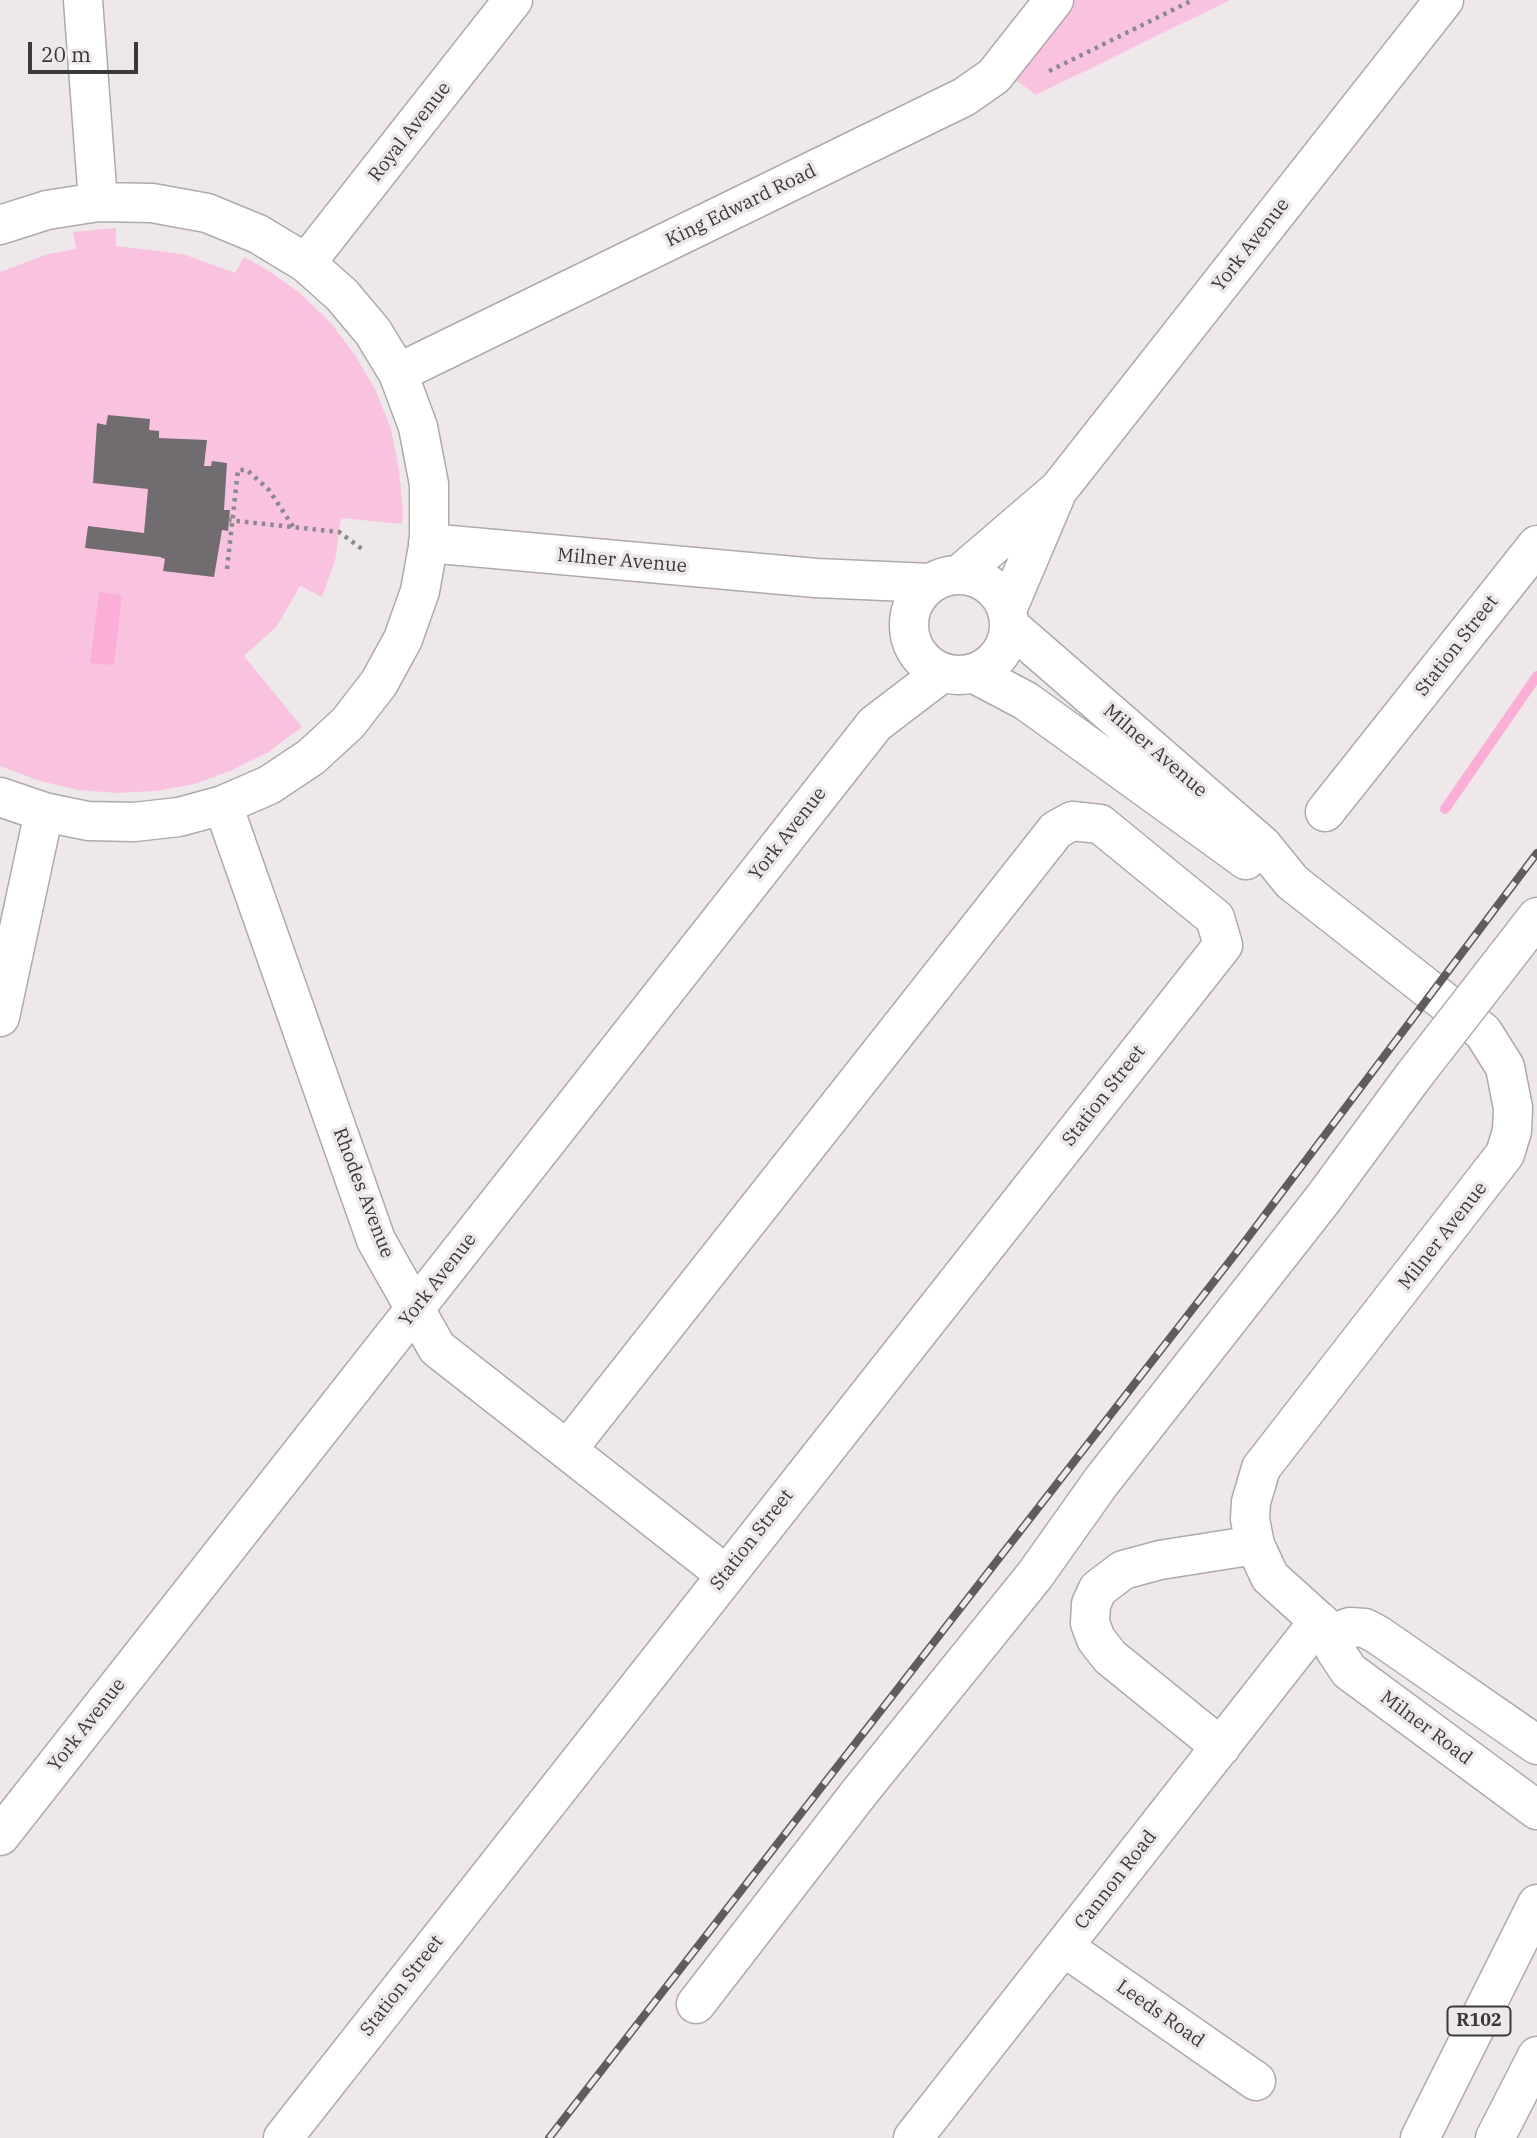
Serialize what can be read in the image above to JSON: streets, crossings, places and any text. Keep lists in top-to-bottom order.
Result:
{
  "streets": {
    "street": [
      "Royal Avenue",
      "King Edward Road",
      "York Avenue",
      "Milner Avenue",
      "Station Street",
      "Rhodes Avenue",
      "Milner Road",
      "Cannon Road",
      "Leeds Road",
      "R102"
    ]
  },
  "crossings": [
    ["York Avenue", "Milner Avenue"],
    ["York Avenue", "Rhodes Avenue"],
    ["Milner Avenue", "Milner Road"],
    ["Milner Avenue", "Cannon Road"],
    ["Station Street", "Rhodes Avenue"],
    ["Milner Road", "Cannon Road"],
    ["Cannon Road", "Leeds Road"]
  ],
  "scale_bar": "20 m"
}
